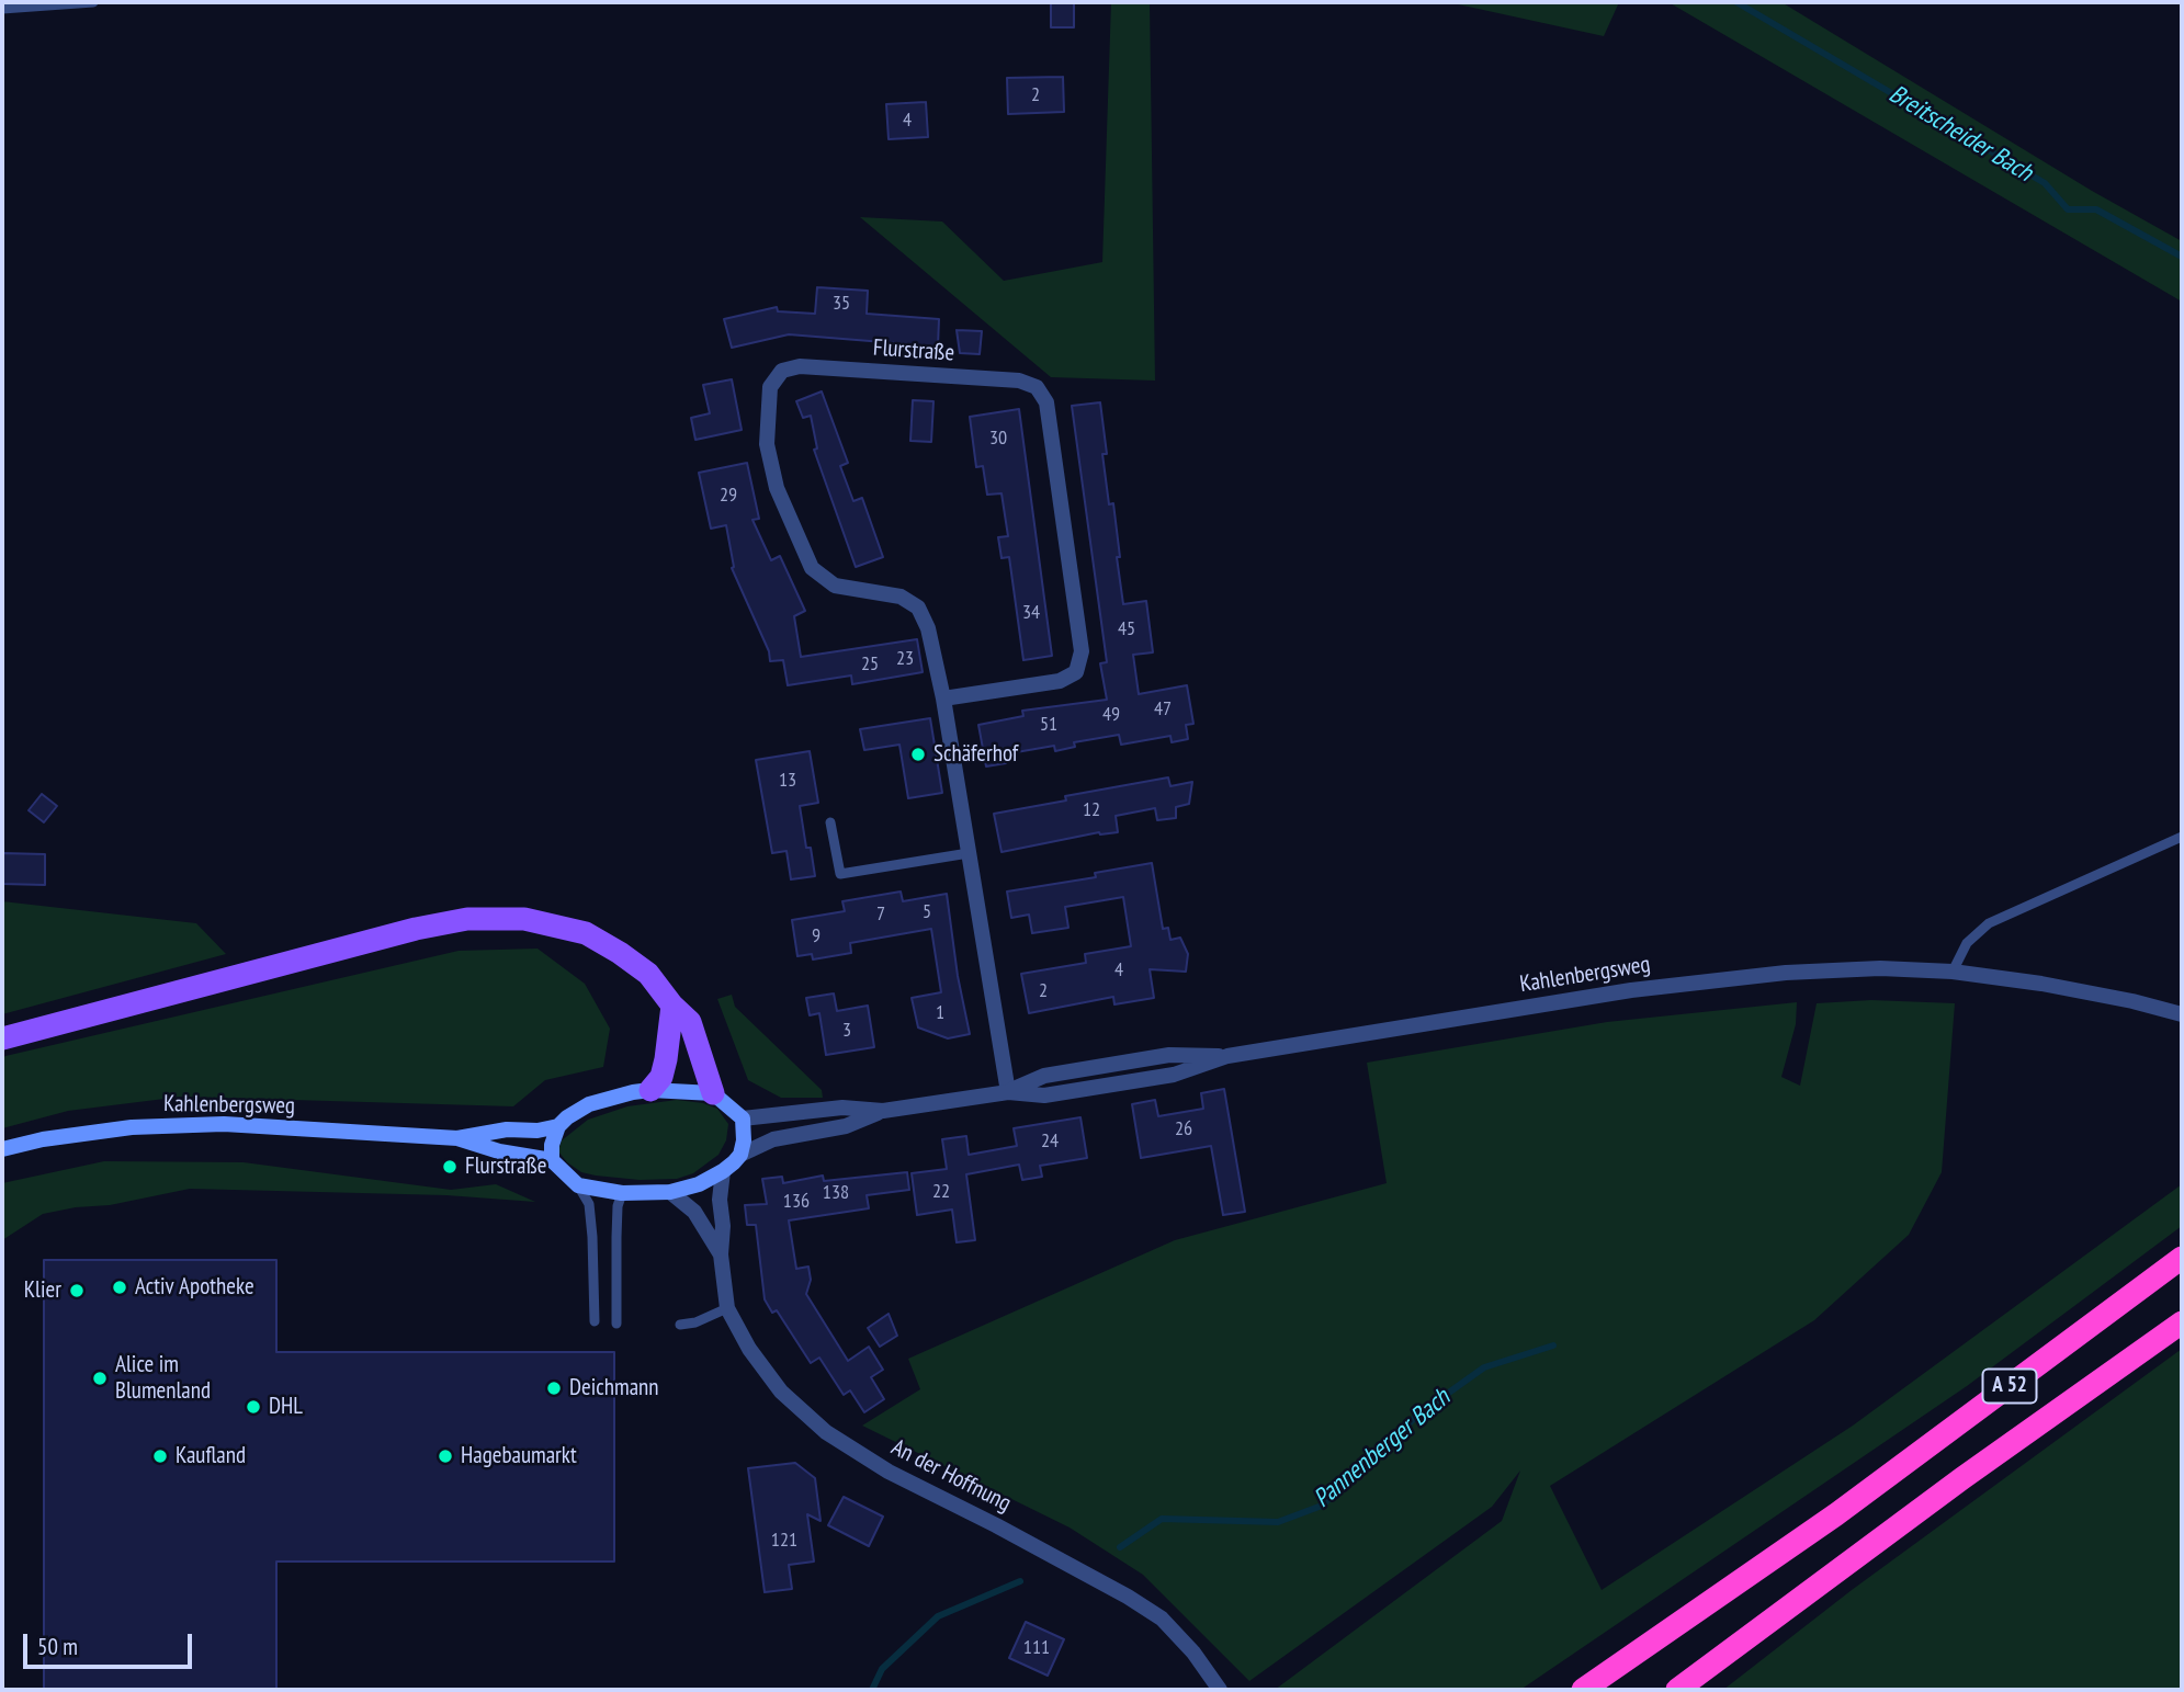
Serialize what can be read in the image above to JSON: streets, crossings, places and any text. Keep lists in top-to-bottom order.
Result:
{
  "streets": {
    "highway": ["A 52"],
    "main road": ["Kahlenbergsweg"],
    "street": ["Flurstraße", "An der Hoffnung"]
  },
  "crossings": [
    ["Flurstraße", "Kahlenbergsweg"],
    ["Kahlenbergsweg", "An der Hoffnung"]
  ],
  "water": ["Breitscheider Bach", "Pannenberger Bach"],
  "places": [
    "Schäferhof",
    "Flurstraße",
    "Activ Apotheke",
    "Klier",
    "Alice im Blumenland",
    "Deichmann",
    "DHL",
    "Kaufland",
    "Hagebaumarkt"
  ],
  "house_numbers": [
    "2",
    "4",
    "35",
    "30",
    "29",
    "34",
    "45",
    "23",
    "25",
    "47",
    "49",
    "51",
    "13",
    "12",
    "5",
    "7",
    "9",
    "4",
    "2",
    "1",
    "3",
    "26",
    "24",
    "22",
    "138",
    "136",
    "121",
    "111"
  ],
  "scale_bar": "50 m"
}
